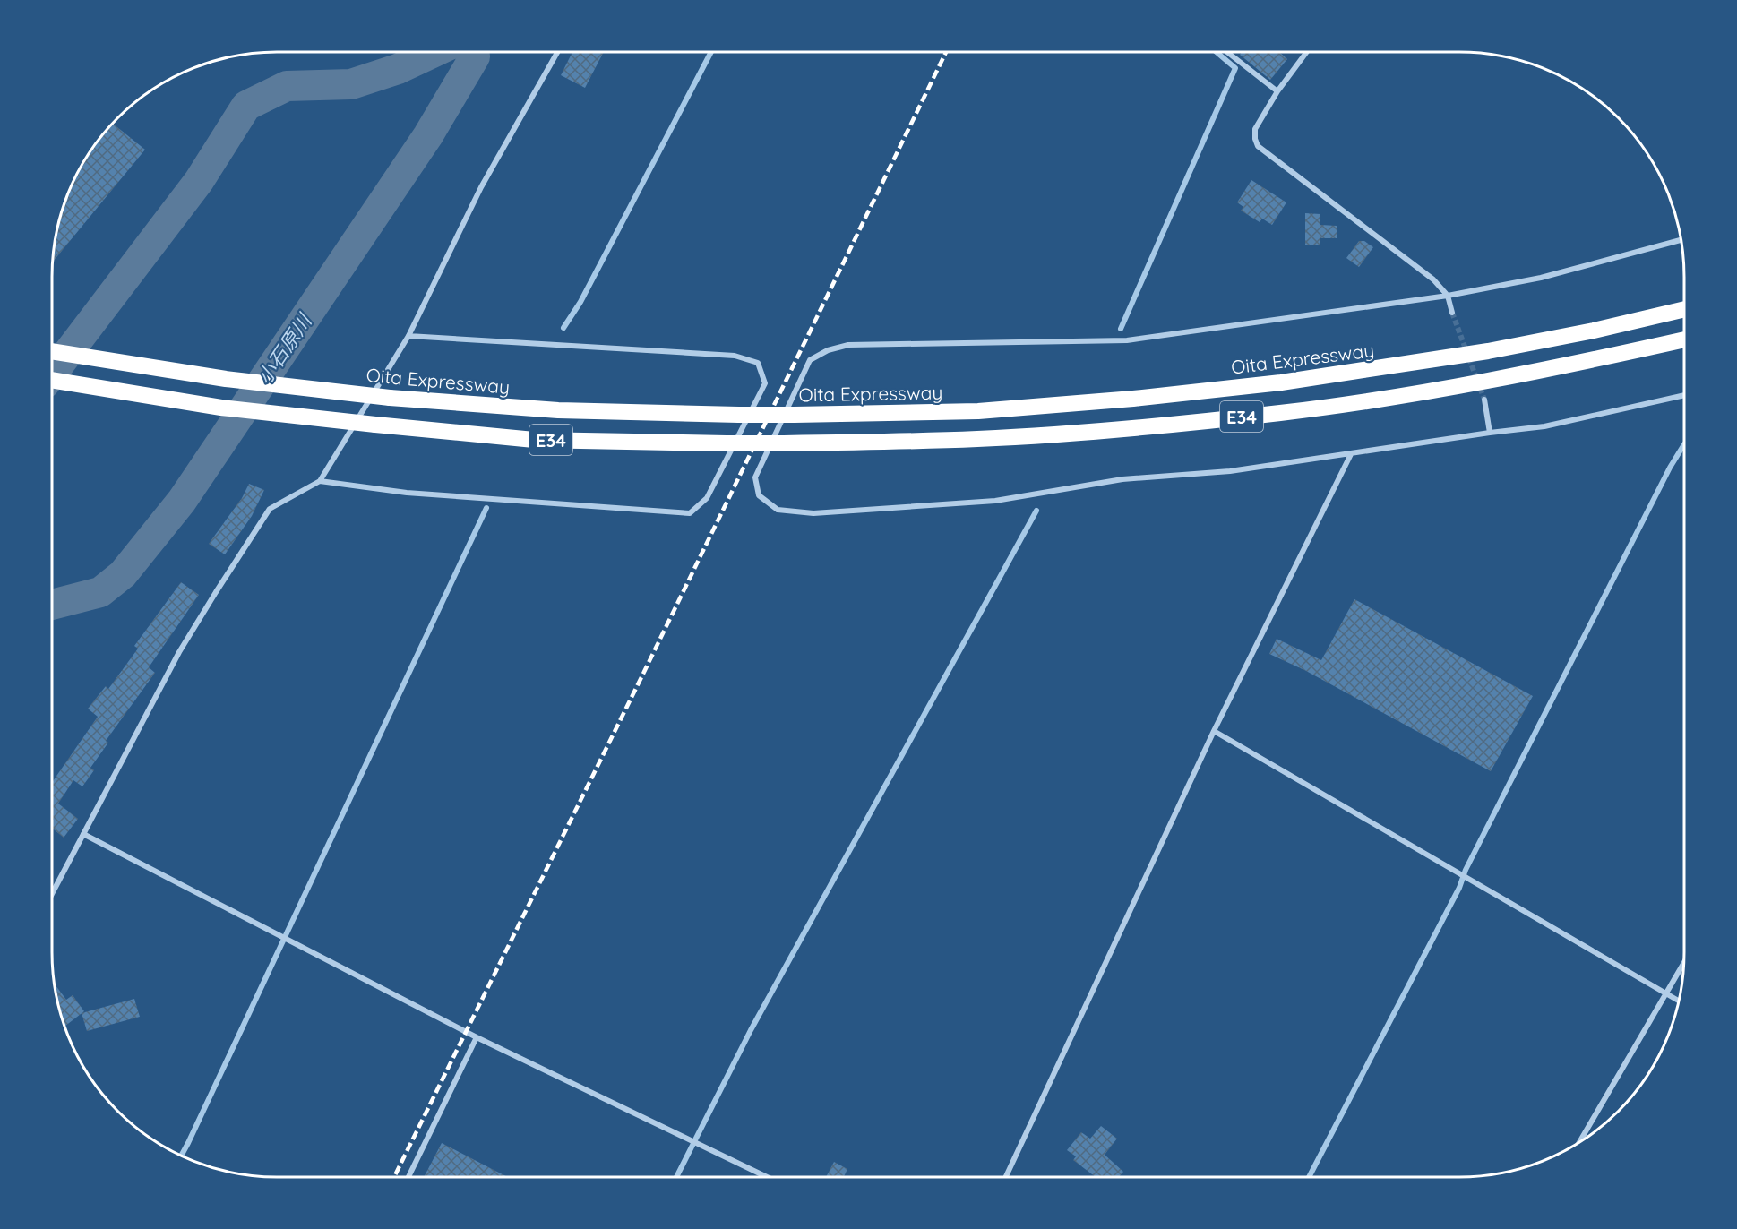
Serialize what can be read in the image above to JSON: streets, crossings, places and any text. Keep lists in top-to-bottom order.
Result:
{
  "streets": {
    "highway": ["Oita Expressway", "E34"]
  },
  "water": ["小石原川"]
}
